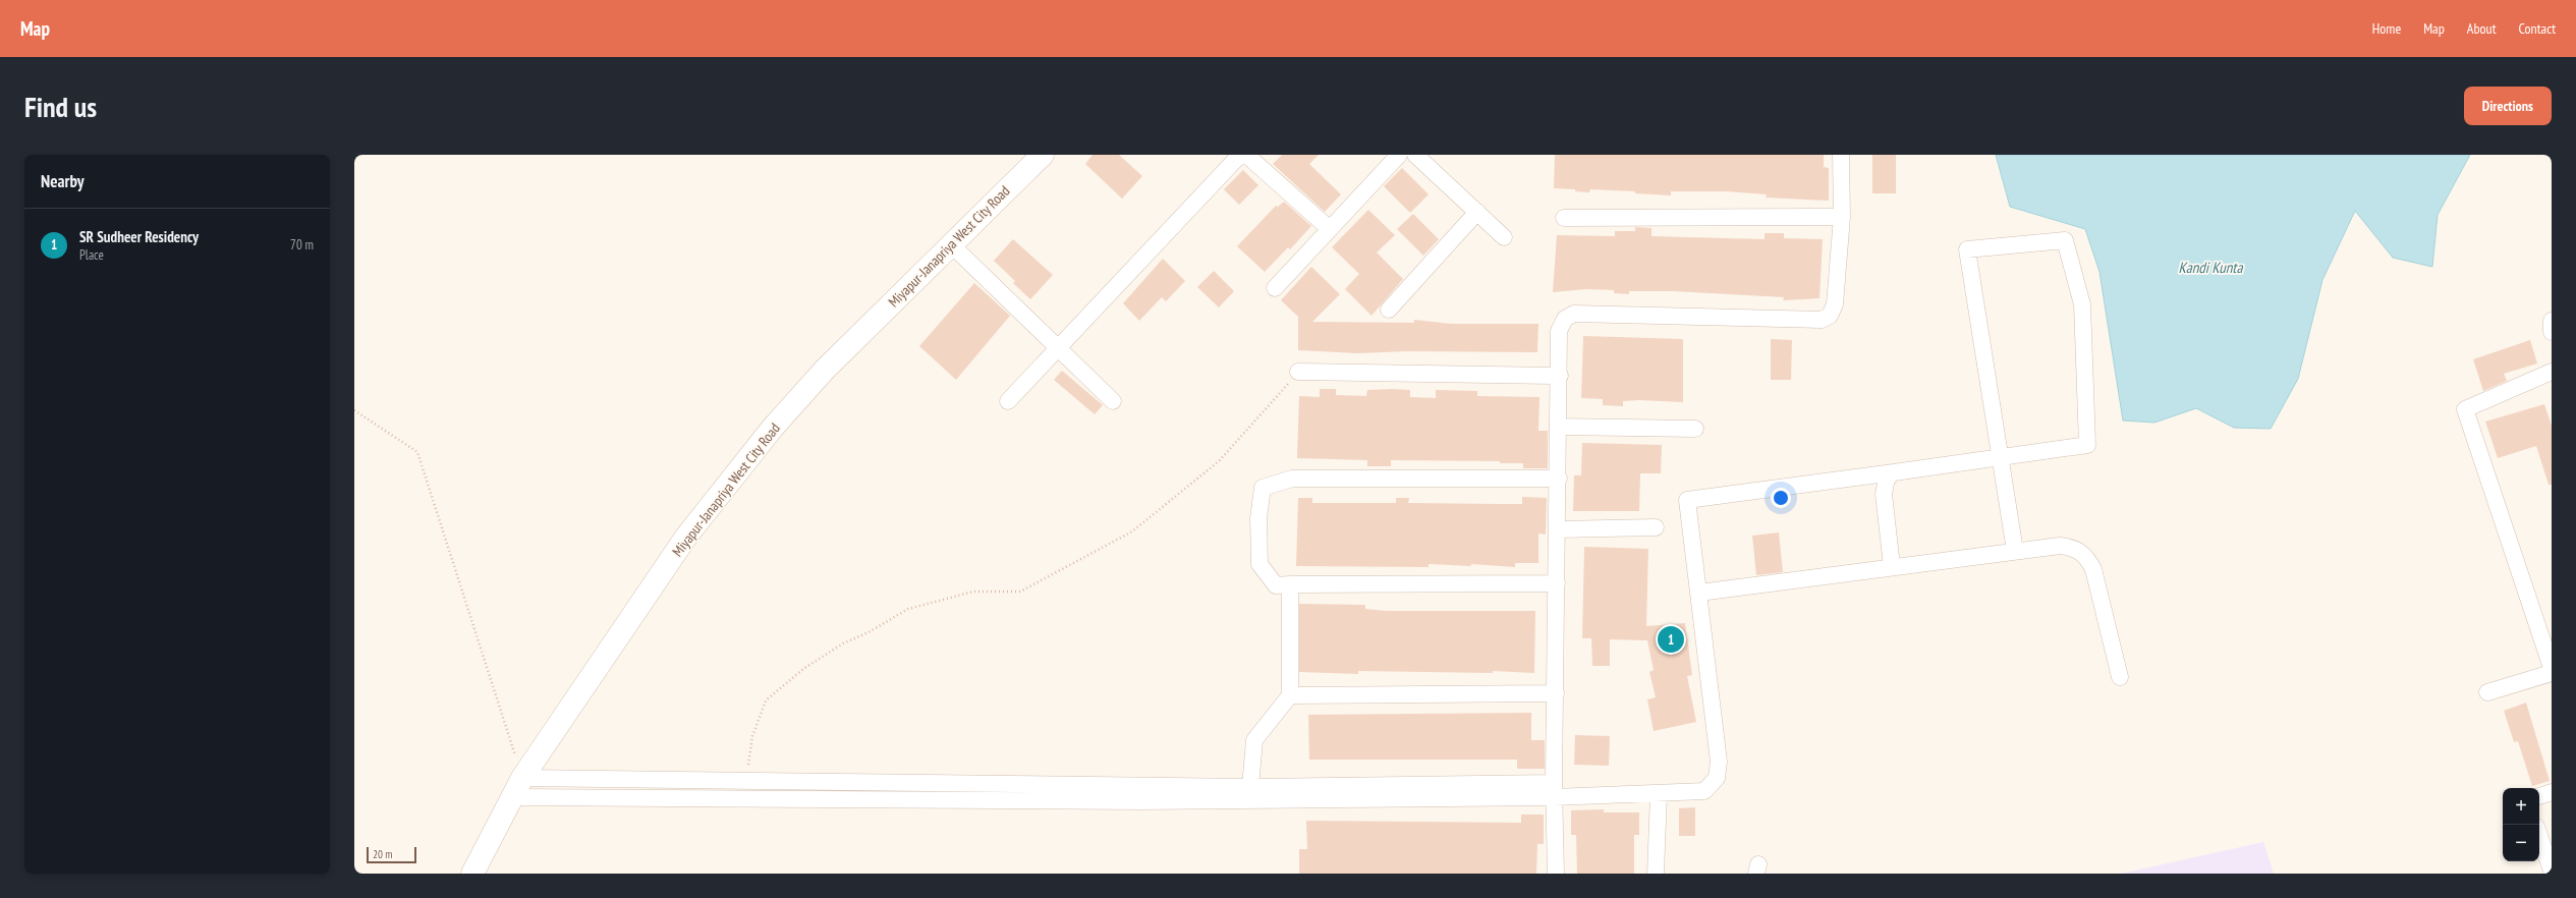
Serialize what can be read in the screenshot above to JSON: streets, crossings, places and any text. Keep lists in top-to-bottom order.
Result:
{
  "streets": {
    "street": ["Miyapur-Janapriya West City Road"]
  },
  "water": ["Kandi Kunta"],
  "scale_bar": "20 m",
  "page": {
    "header": "Map",
    "nav": [
      "Home",
      "Map",
      "About",
      "Contact"
    ],
    "buttons": "Directions",
    "title": "Find us",
    "heading": "Nearby",
    "list": [
      {
        "mark": "1",
        "name": "SR Sudheer Residency",
        "note": "Place",
        "value": "70 m"
      }
    ],
    "pins": "1",
    "map_buttons": ["+", "−"],
    "scale": "20 m"
  }
}
